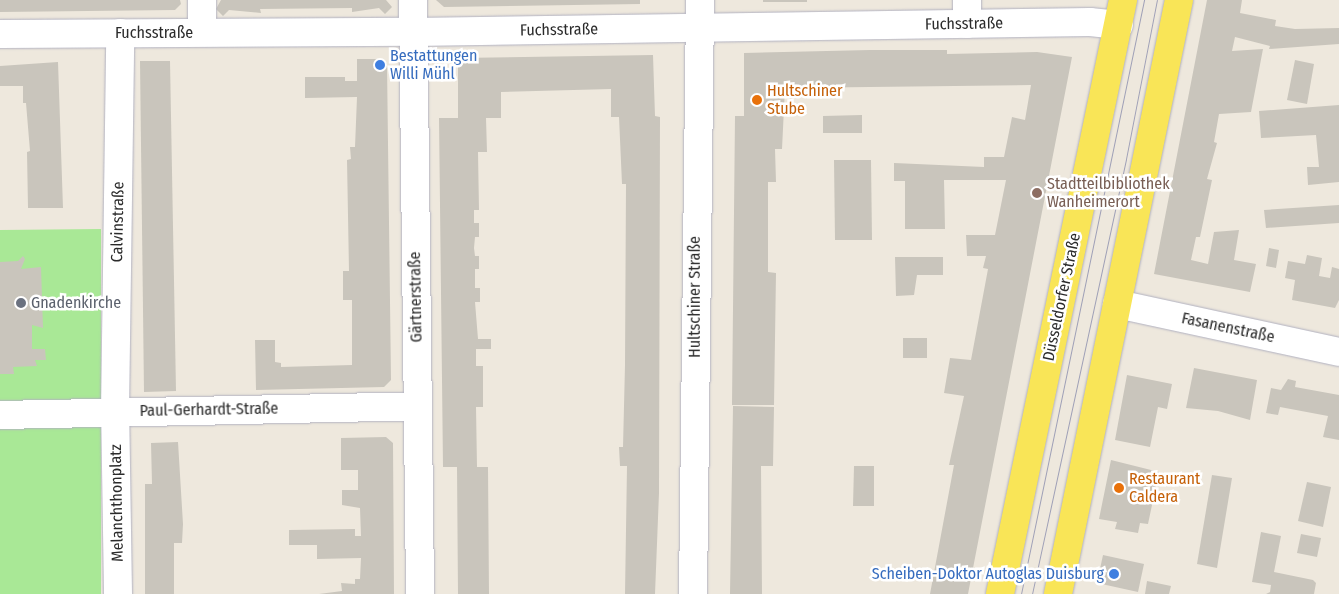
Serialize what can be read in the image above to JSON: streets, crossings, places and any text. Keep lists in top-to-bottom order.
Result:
{
  "streets": {
    "main road": ["Düsseldorfer Straße"],
    "street": [
      "Fuchsstraße",
      "Calvinstraße",
      "Gärtnerstraße",
      "Hultschiner Straße",
      "Fasanenstraße",
      "Paul-Gerhardt-Straße",
      "Melanchthonplatz"
    ]
  },
  "crossings": [
    ["Fuchsstraße", "Calvinstraße"],
    ["Fuchsstraße", "Gärtnerstraße"],
    ["Fuchsstraße", "Hultschiner Straße"],
    ["Fuchsstraße", "Düsseldorfer Straße"],
    ["Calvinstraße", "Paul-Gerhardt-Straße"],
    ["Calvinstraße", "Melanchthonplatz"],
    ["Gärtnerstraße", "Paul-Gerhardt-Straße"],
    ["Paul-Gerhardt-Straße", "Melanchthonplatz"]
  ],
  "places": [
    "Bestattungen Willi Mühl",
    "Hultschiner Stube",
    "Stadtteilbibliothek Wanheimerort",
    "Gnadenkirche",
    "Restaurant Caldera",
    "Scheiben-Doktor Autoglas Duisburg"
  ]
}
